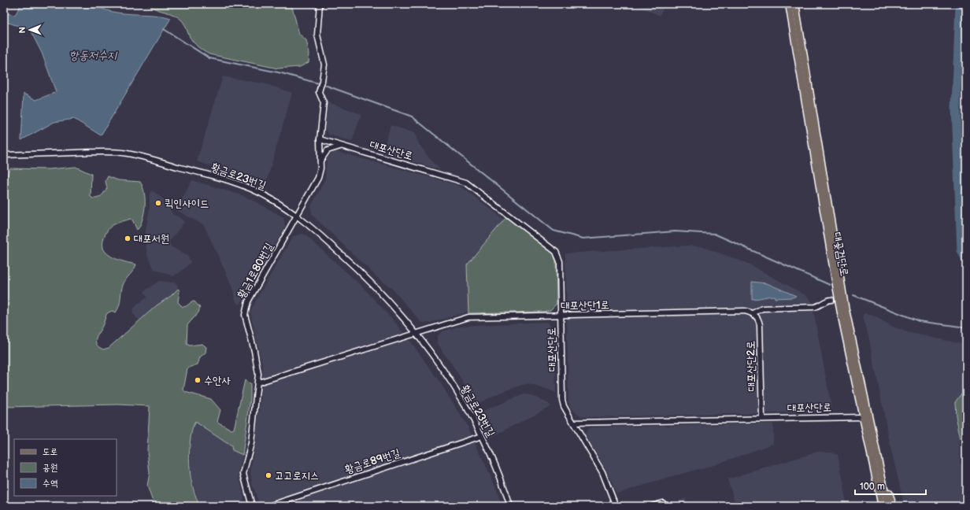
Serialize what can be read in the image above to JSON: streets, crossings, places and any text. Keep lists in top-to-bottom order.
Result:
{
  "streets": {
    "main road": ["대곶검단로"],
    "street": [
      "대포산단로",
      "황금로23번길",
      "황금1로80번길",
      "대포산단1로",
      "대포산단2로",
      "황금로89번길"
    ]
  },
  "crossings": [
    ["대포산단로", "대곶검단로"],
    ["대포산단로", "황금1로80번길"],
    ["대포산단로", "대포산단1로"],
    ["대포산단로", "대포산단2로"],
    ["황금로23번길", "황금1로80번길"],
    ["황금로23번길", "대포산단1로"],
    ["황금로23번길", "황금로89번길"],
    ["대포산단1로", "대포산단2로"]
  ],
  "water": ["항동저수지"],
  "places": [
    "퀵인사이드",
    "대포서원",
    "수안사",
    "고고로지스"
  ],
  "legend": ["도로", "공원", "수역"],
  "scale_bar": "100 m",
  "north": "left"
}
